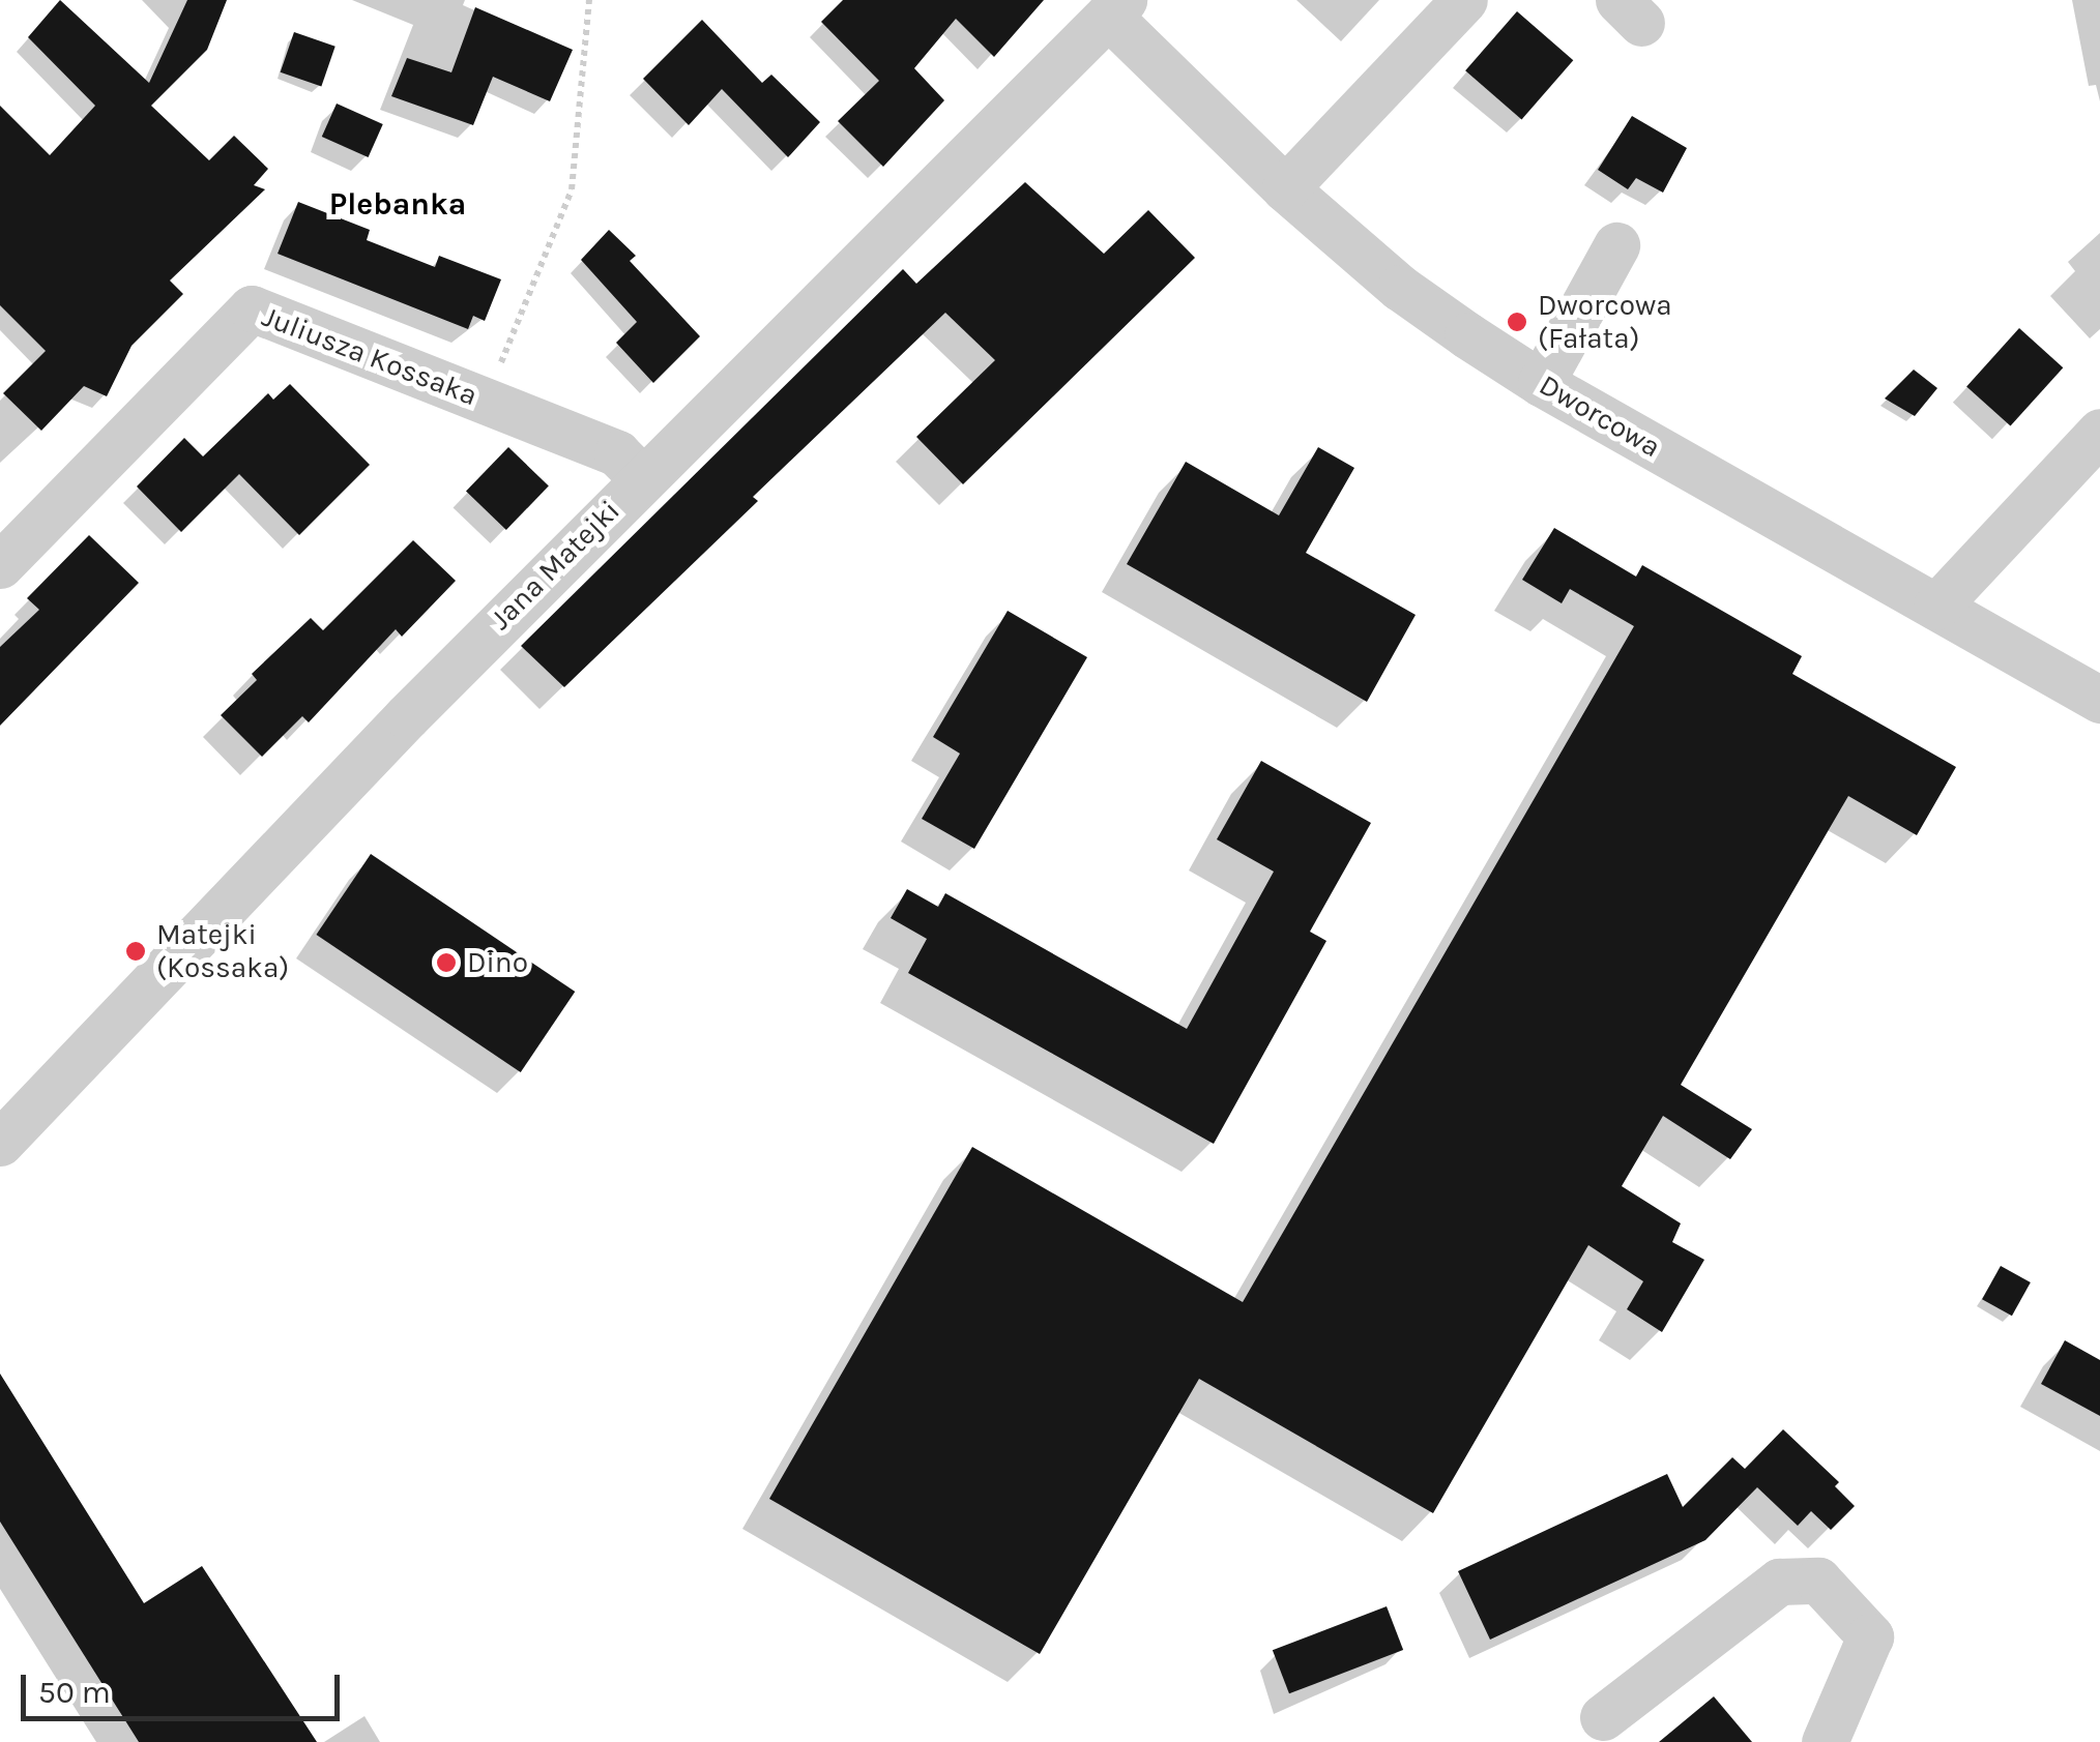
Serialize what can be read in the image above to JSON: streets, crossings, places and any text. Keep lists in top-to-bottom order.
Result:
{
  "streets": {
    "street": ["Juliusza Kossaka", "Dworcowa", "Jana Matejki"]
  },
  "crossings": [
    ["Juliusza Kossaka", "Jana Matejki"],
    ["Dworcowa", "Jana Matejki"]
  ],
  "districts": ["Plebanka"],
  "places": ["Dworcowa (Fałata)", "Matejki (Kossaka)", "Dino"],
  "scale_bar": "50 m"
}
